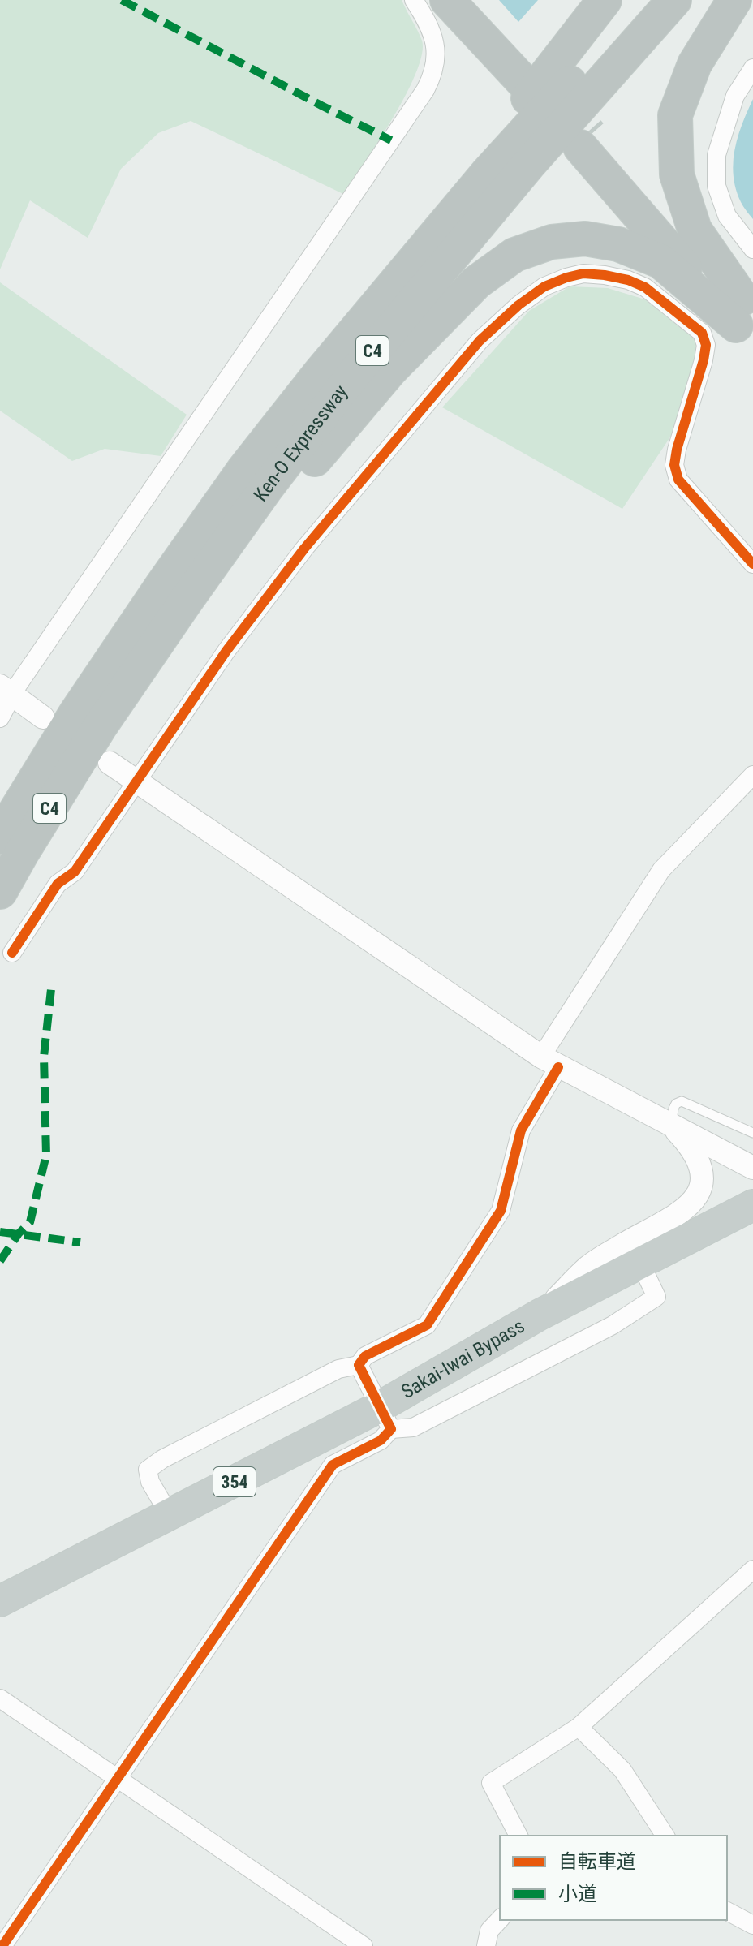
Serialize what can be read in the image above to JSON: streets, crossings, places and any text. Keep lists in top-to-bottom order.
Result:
{
  "streets": {
    "highway": [
      "C4",
      "Ken-O Expressway",
      "Sakai-Iwai Bypass",
      "354"
    ]
  },
  "legend": ["自転車道", "小道"]
}
